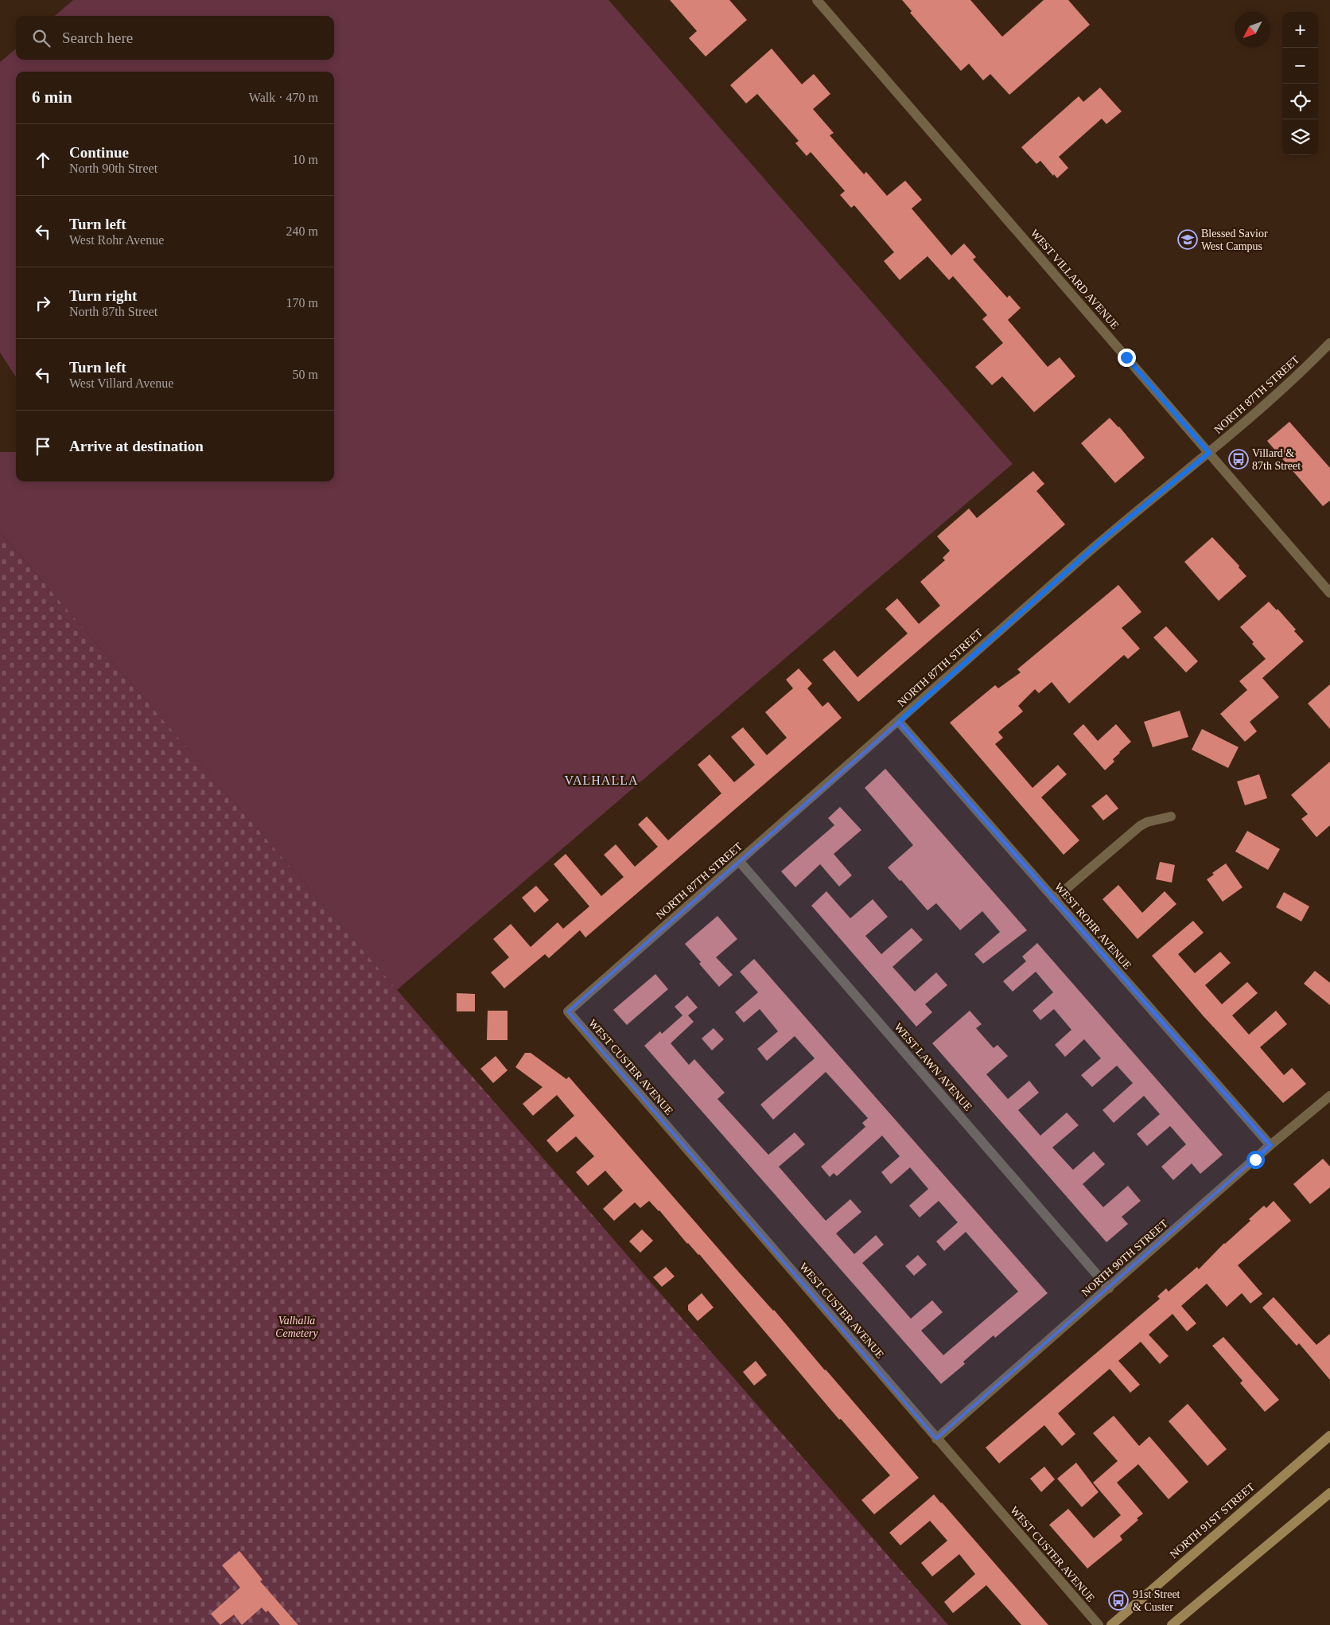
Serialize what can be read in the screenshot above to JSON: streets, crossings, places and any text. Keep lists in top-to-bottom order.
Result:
{
  "streets": {
    "main road": ["NORTH 91ST STREET"],
    "street": [
      "WEST VILLARD AVENUE",
      "NORTH 87TH STREET",
      "WEST ROHR AVENUE",
      "WEST CUSTER AVENUE",
      "WEST LAWN AVENUE",
      "NORTH 90TH STREET"
    ]
  },
  "crossings": [
    ["WEST VILLARD AVENUE", "NORTH 87TH STREET"],
    ["NORTH 87TH STREET", "WEST ROHR AVENUE"],
    ["NORTH 87TH STREET", "WEST CUSTER AVENUE"],
    ["NORTH 87TH STREET", "WEST LAWN AVENUE"],
    ["WEST ROHR AVENUE", "NORTH 90TH STREET"],
    ["WEST CUSTER AVENUE", "NORTH 90TH STREET"],
    ["WEST LAWN AVENUE", "NORTH 90TH STREET"]
  ],
  "districts": ["VALHALLA"],
  "parks": ["Valhalla Cemetery"],
  "places": {
    "school or university": ["Blessed Savior West Campus"],
    "bus stop": ["Villard & 87th Street", "91st Street & Custer"]
  },
  "north": "bottom left",
  "page": {
    "map_buttons": ["+", "−"],
    "search": "Search here",
    "heading": ["6 min", "Walk · 470 m"],
    "list": [
      ["Continue", "North 90th Street", "10 m"],
      ["Turn left", "West Rohr Avenue", "240 m"],
      ["Turn right", "North 87th Street", "170 m"],
      ["Turn left", "West Villard Avenue", "50 m"],
      "Arrive at destination"
    ]
  }
}
